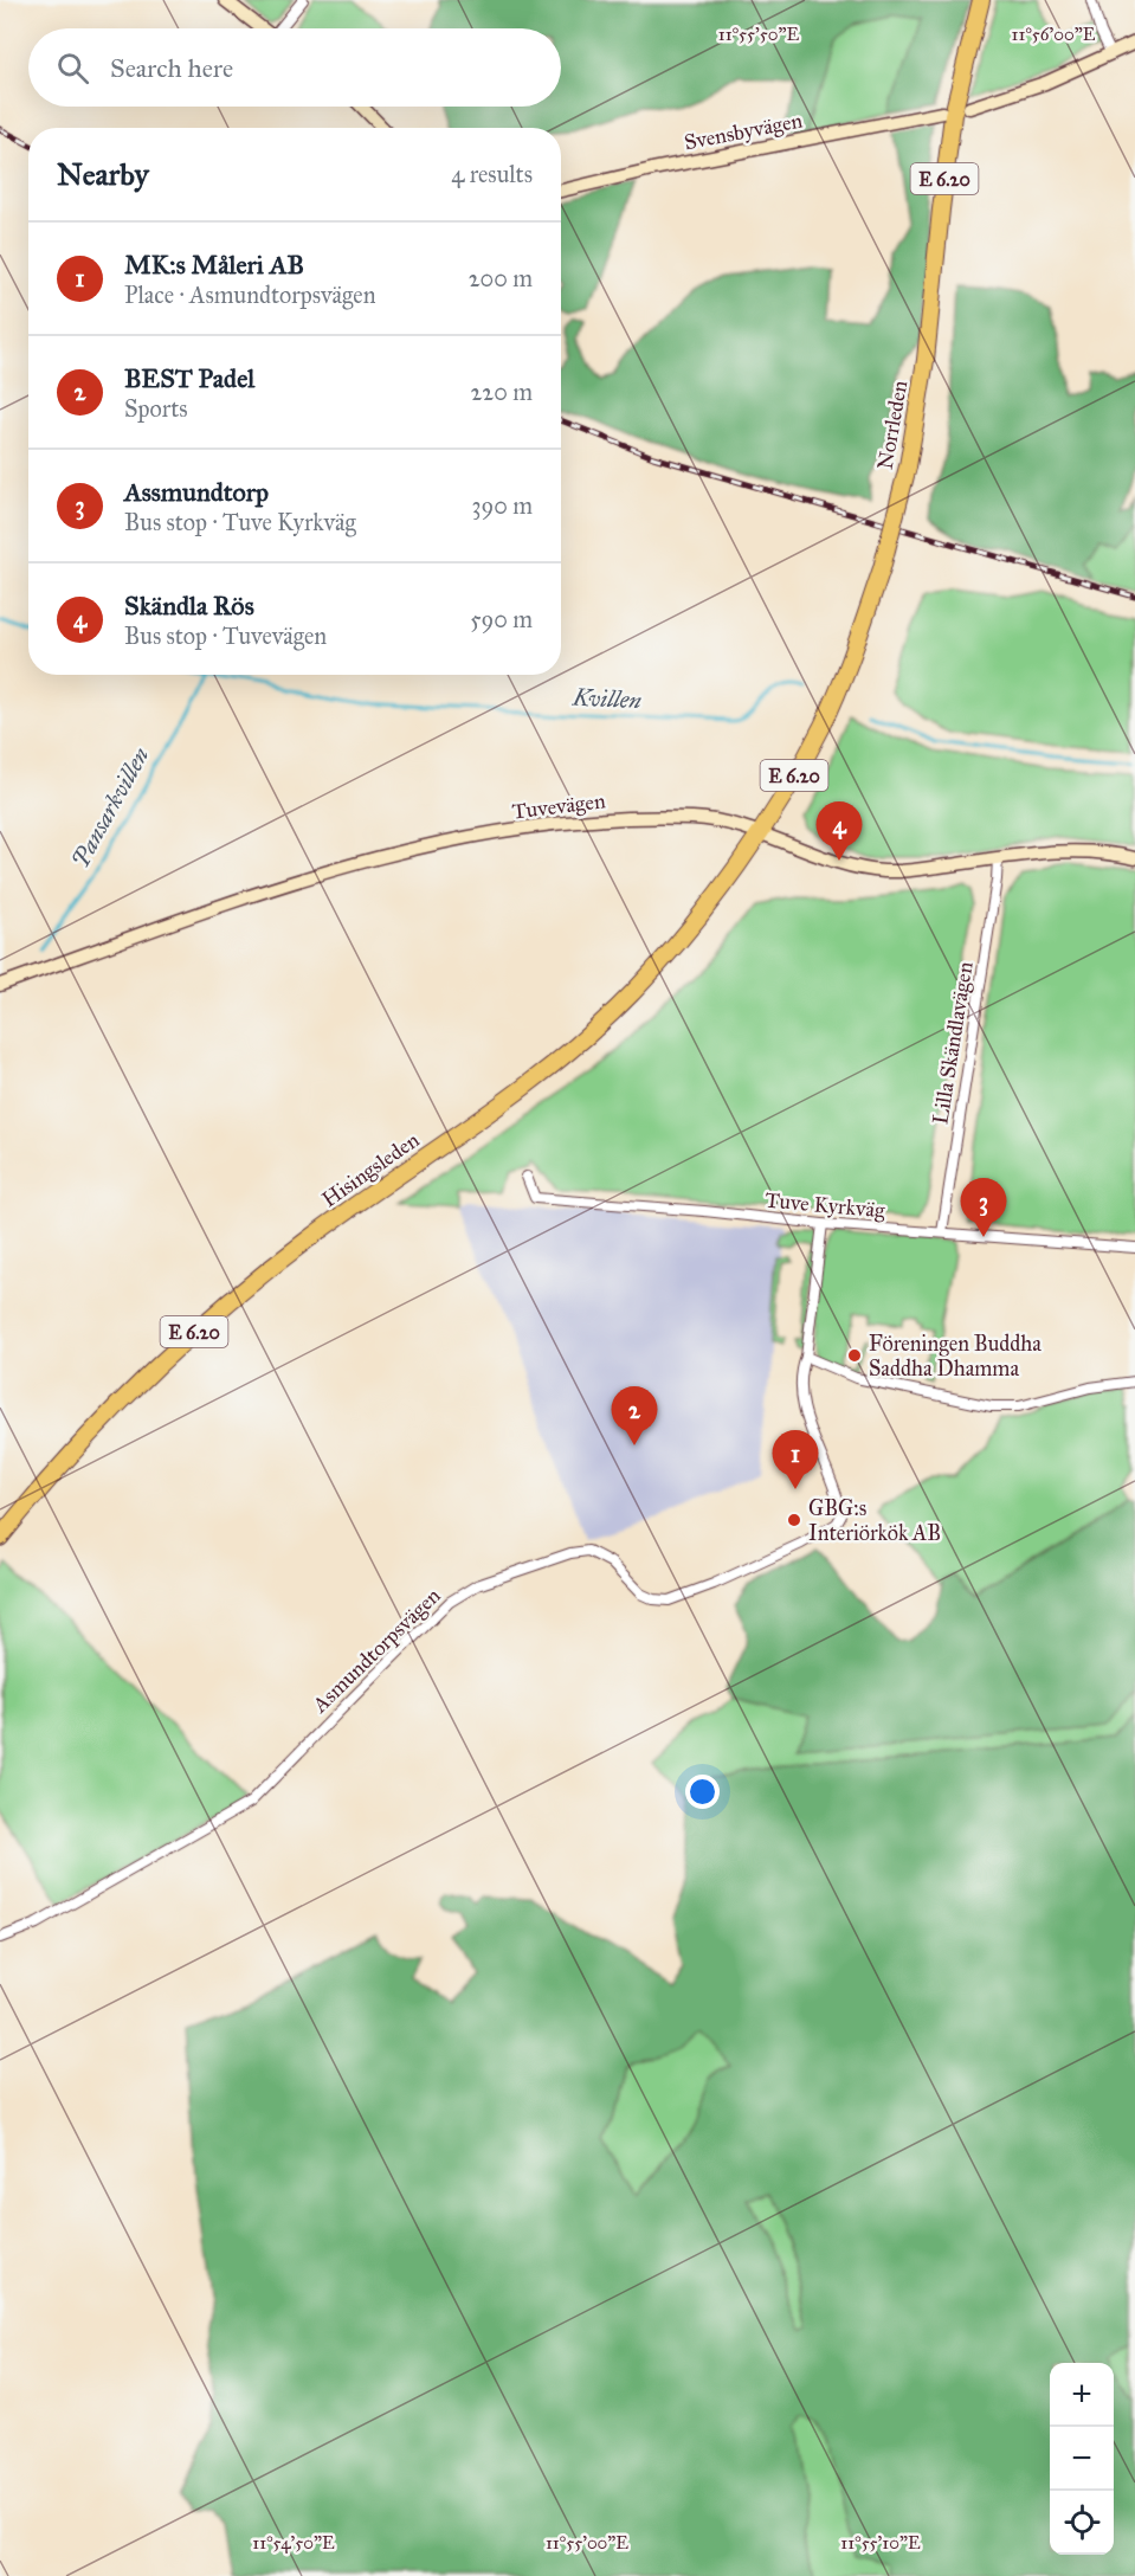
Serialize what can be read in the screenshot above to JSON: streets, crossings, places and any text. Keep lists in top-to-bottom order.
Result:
{
  "streets": {
    "highway": ["E 6.20", "Norrleden", "Hisingsleden"],
    "main road": ["Svensbyvägen", "Tuvevägen"],
    "street": ["Lilla Skändlavägen", "Tuve Kyrkväg", "Asmundtorpsvägen"]
  },
  "crossings": [
    ["Norrleden", "Tuvevägen"],
    ["Norrleden", "Hisingsleden"],
    ["Tuvevägen", "Lilla Skändlavägen"],
    ["Tuvevägen", "Hisingsleden"],
    ["Lilla Skändlavägen", "Tuve Kyrkväg"]
  ],
  "water": ["Kvillen", "Pansarkvillen"],
  "places": ["Föreningen Buddha Saddha Dhamma", "GBG:s Interiörkök AB"],
  "page": {
    "search": "Search here",
    "heading": ["Nearby", "4 results"],
    "list": [
      {
        "mark": "1",
        "name": "MK:s Måleri AB",
        "note": "Place · Asmundtorpsvägen",
        "value": "200 m"
      },
      {
        "mark": "2",
        "name": "BEST Padel",
        "note": "Sports",
        "value": "220 m"
      },
      {
        "mark": "3",
        "name": "Assmundtorp",
        "note": "Bus stop · Tuve Kyrkväg",
        "value": "390 m"
      },
      {
        "mark": "4",
        "name": "Skändla Rös",
        "note": "Bus stop · Tuvevägen",
        "value": "590 m"
      }
    ],
    "pins": [
      "4",
      "3",
      "2",
      "1"
    ],
    "map_buttons": ["+", "−"]
  },
  "coordinates": [
    "11°55'50\"E",
    "11°56'00\"E",
    "11°54'50\"E",
    "11°55'00\"E",
    "11°55'10\"E"
  ]
}
